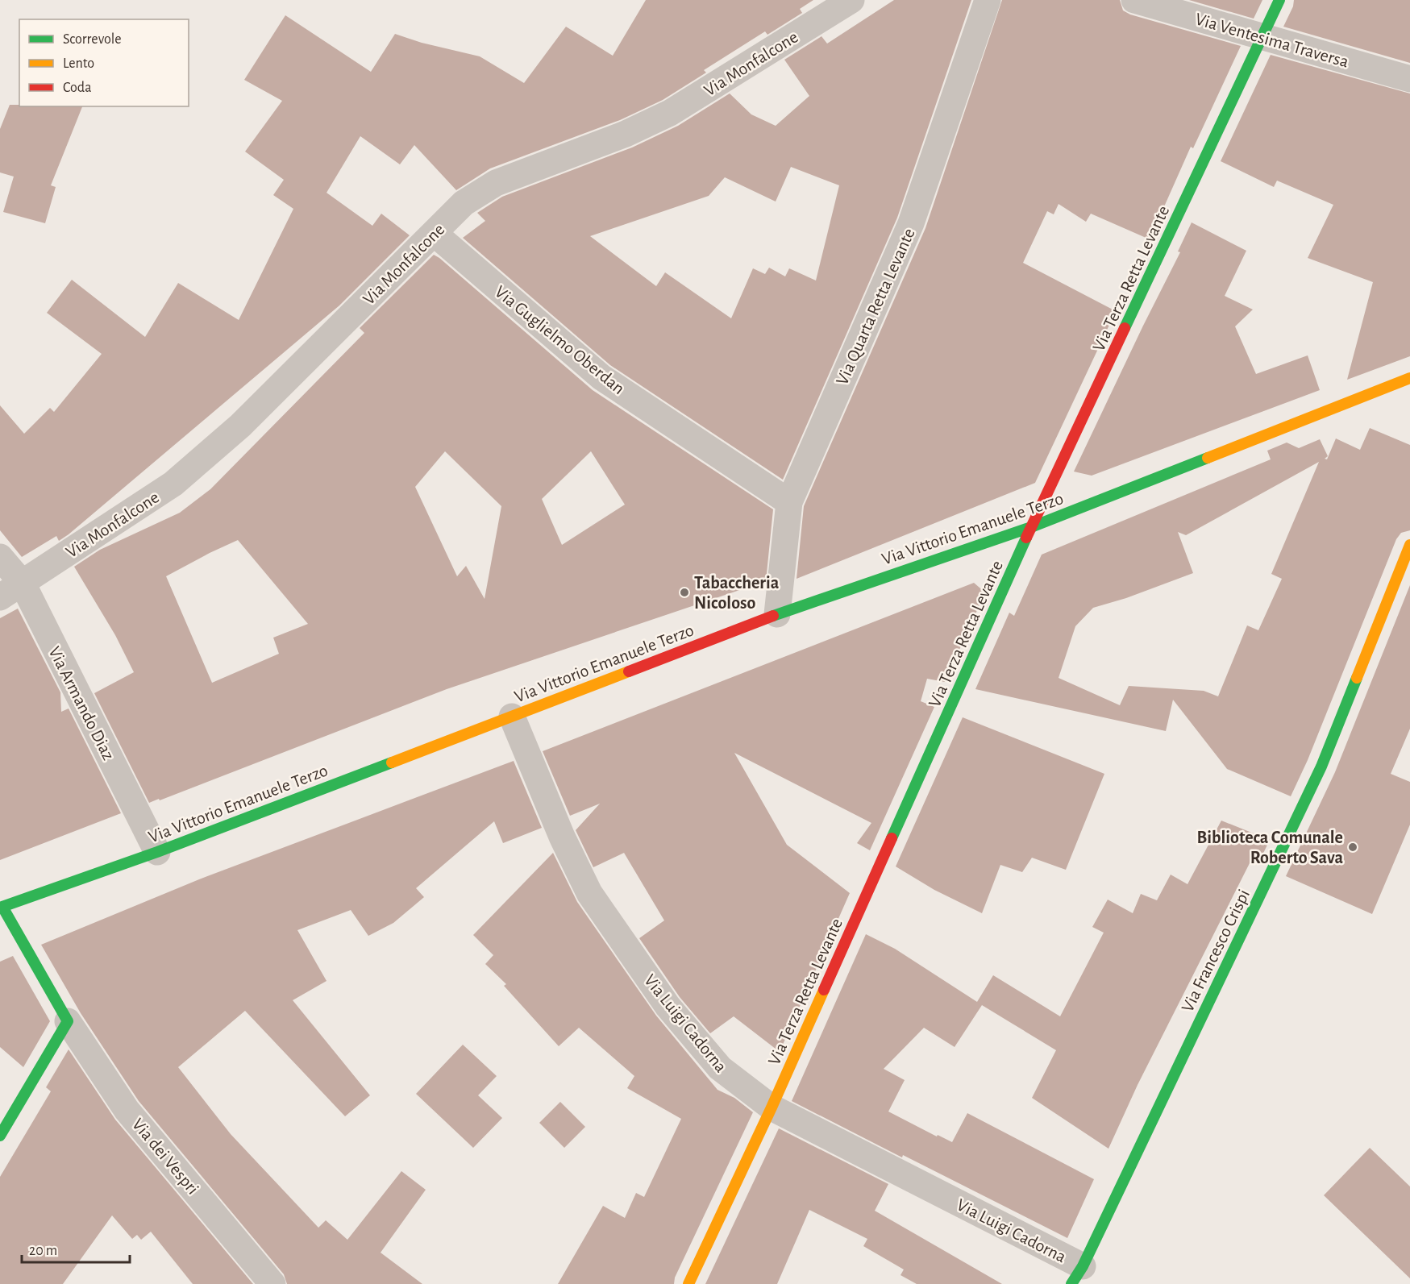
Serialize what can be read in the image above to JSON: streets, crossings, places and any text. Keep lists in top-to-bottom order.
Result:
{
  "streets": {
    "street": [
      "Via Ventesima Traversa",
      "Via Monfalcone",
      "Via Terza Retta Levante",
      "Via Quarta Retta Levante",
      "Via Guglielmo Oberdan",
      "Via Vittorio Emanuele Terzo",
      "Via Armando Diaz",
      "Via Francesco Crispi",
      "Via Luigi Cadorna",
      "Via dei Vespri"
    ]
  },
  "crossings": [
    ["Via Ventesima Traversa", "Via Terza Retta Levante"],
    ["Via Monfalcone", "Via Guglielmo Oberdan"],
    ["Via Monfalcone", "Via Armando Diaz"],
    ["Via Terza Retta Levante", "Via Vittorio Emanuele Terzo"],
    ["Via Terza Retta Levante", "Via Luigi Cadorna"],
    ["Via Quarta Retta Levante", "Via Guglielmo Oberdan"],
    ["Via Quarta Retta Levante", "Via Vittorio Emanuele Terzo"],
    ["Via Vittorio Emanuele Terzo", "Via Armando Diaz"],
    ["Via Vittorio Emanuele Terzo", "Via Luigi Cadorna"],
    ["Via Francesco Crispi", "Via Luigi Cadorna"]
  ],
  "places": ["Tabaccheria Nicoloso", "Biblioteca Comunale Roberto Sava"],
  "legend": ["Scorrevole", "Lento", "Coda"],
  "scale_bar": "20 m"
}
